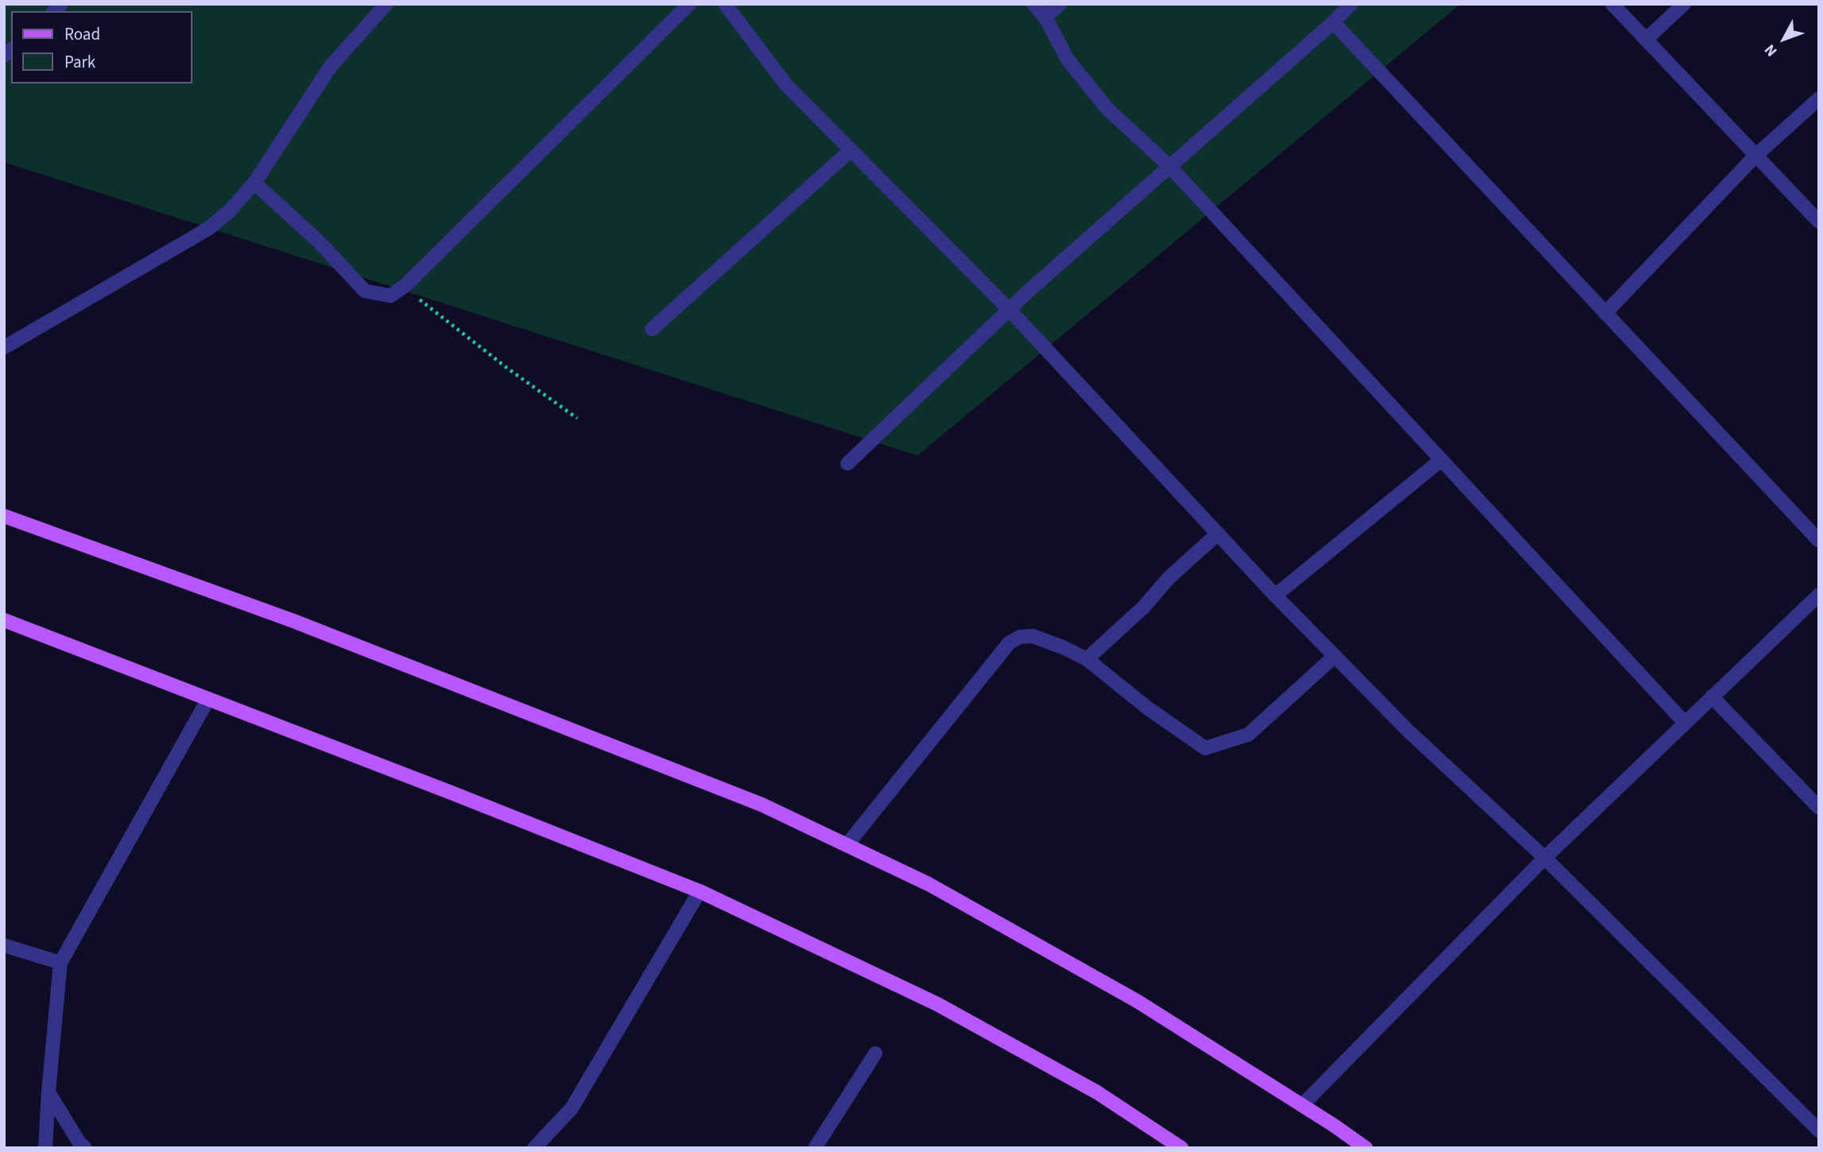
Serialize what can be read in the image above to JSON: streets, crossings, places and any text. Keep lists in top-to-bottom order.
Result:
{
  "legend": ["Road", "Park"],
  "north": "bottom left"
}
